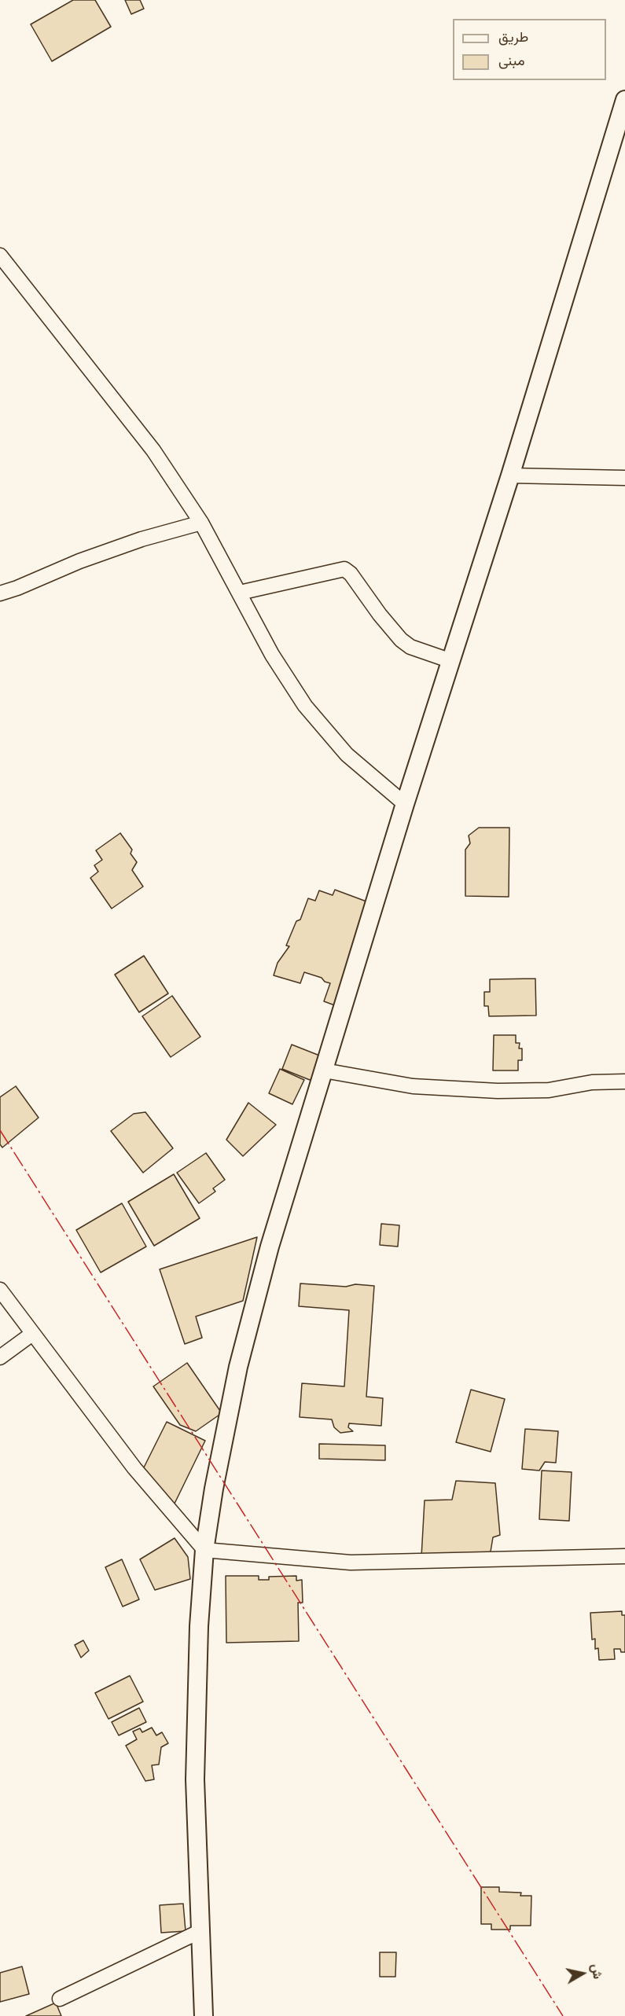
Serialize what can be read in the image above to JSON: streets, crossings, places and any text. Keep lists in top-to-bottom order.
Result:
{
  "legend": ["طريق", "مبنى"],
  "north": "right"
}
